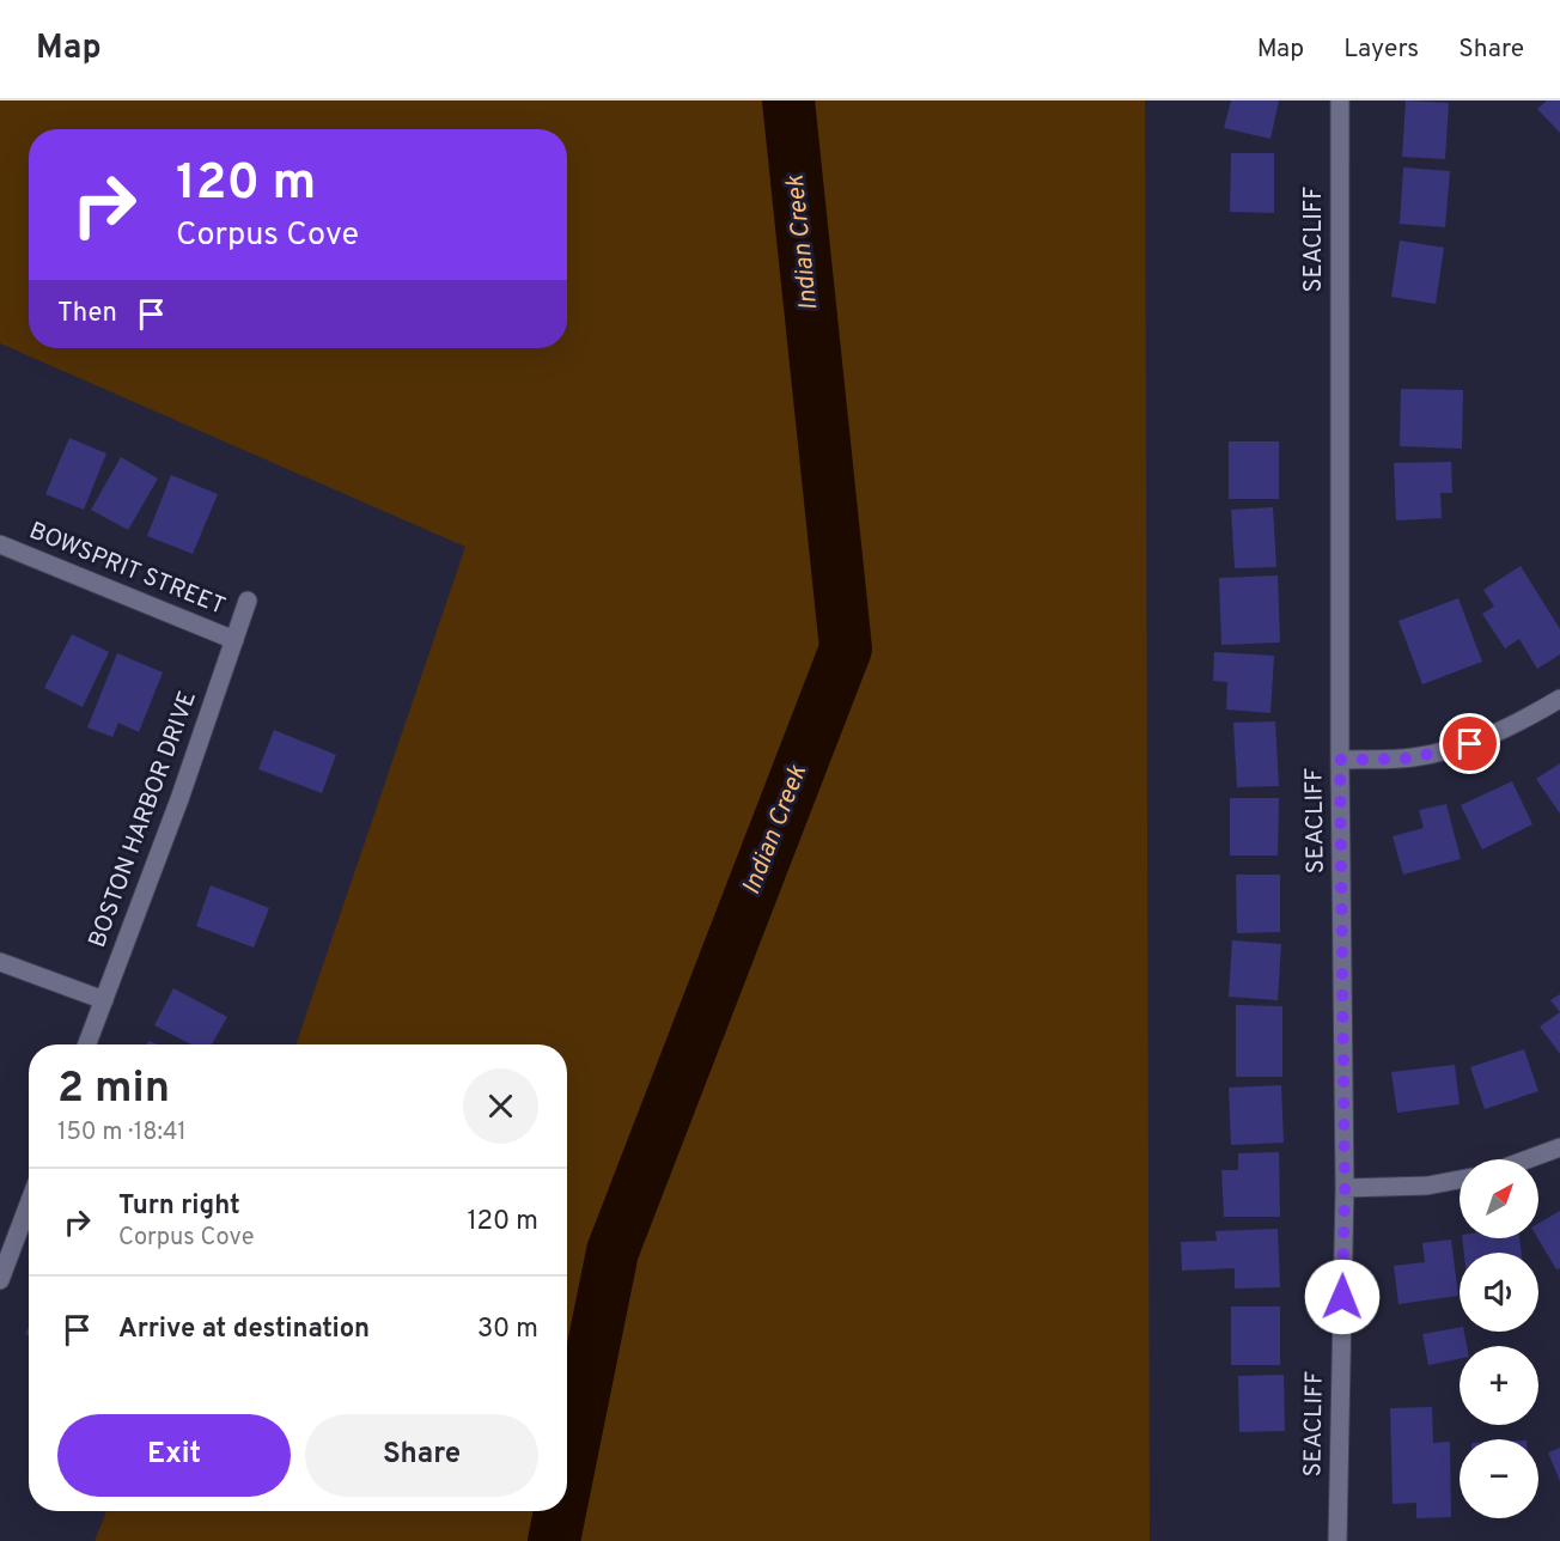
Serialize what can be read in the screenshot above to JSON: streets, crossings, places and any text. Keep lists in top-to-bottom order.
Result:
{
  "streets": {
    "street": ["SEACLIFF", "BOWSPRIT STREET", "BOSTON HARBOR DRIVE"]
  },
  "crossings": [
    ["BOWSPRIT STREET", "BOSTON HARBOR DRIVE"]
  ],
  "water": ["Indian Creek"],
  "north": "top right",
  "page": {
    "header": "Map",
    "nav": ["Map", "Layers", "Share"],
    "turn": ["120 m", "Corpus Cove"],
    "then": "Then",
    "heading": ["2 min", "150 m · 18:41"],
    "map_buttons": ["+", "−"],
    "list": [
      {
        "name": "Turn right",
        "note": "Corpus Cove",
        "value": "120 m"
      },
      {
        "name": "Arrive at destination",
        "value": "30 m"
      }
    ],
    "buttons": ["Exit", "Share"]
  }
}
